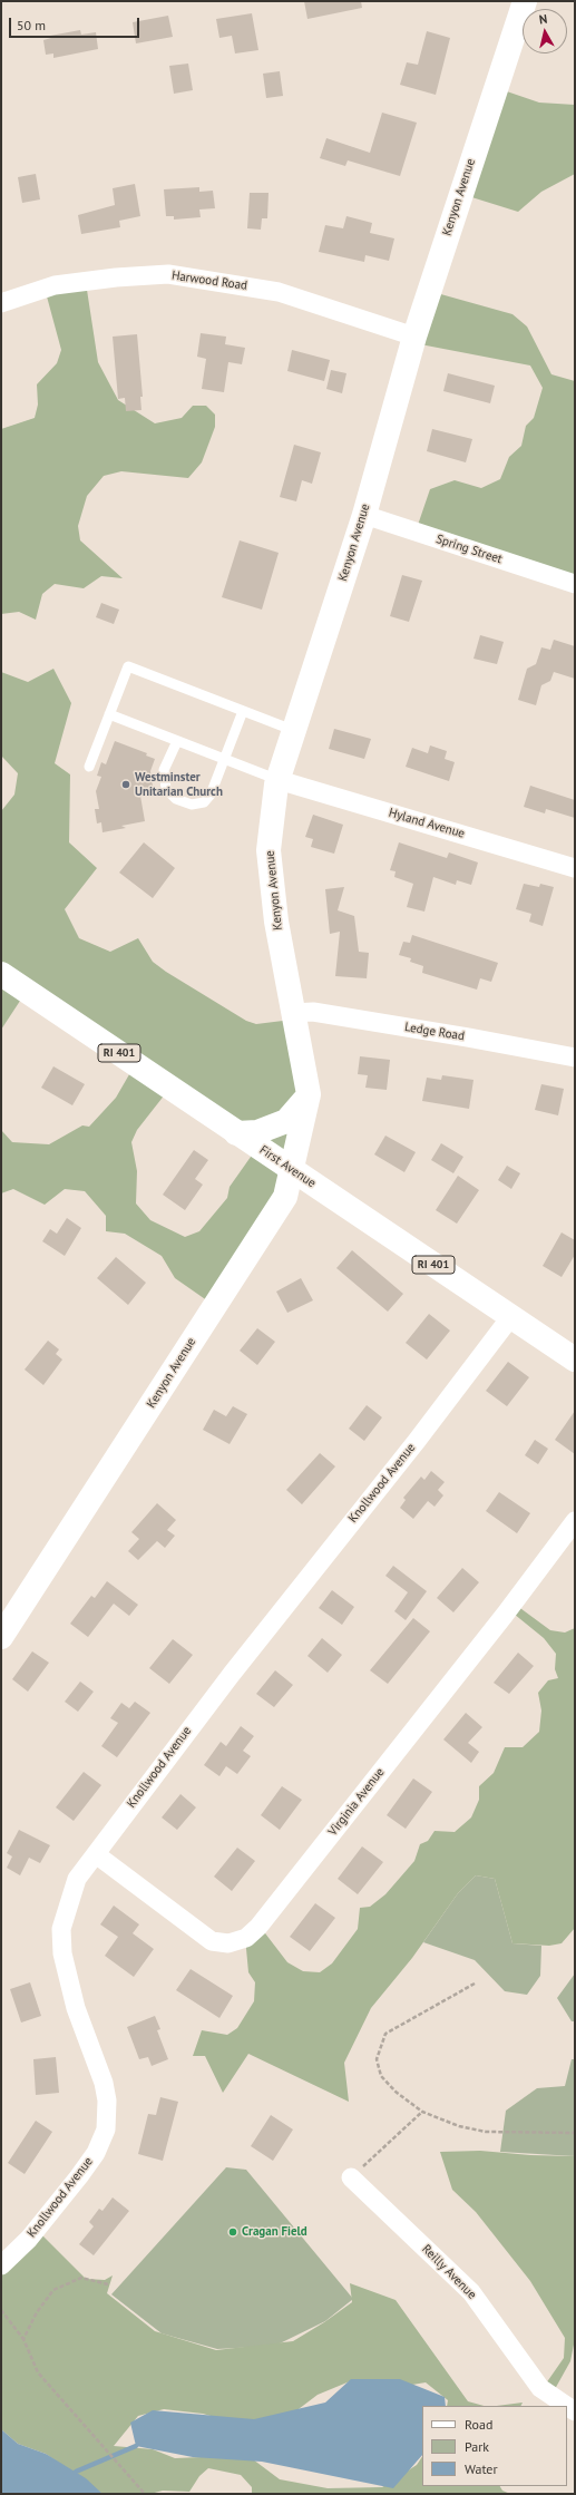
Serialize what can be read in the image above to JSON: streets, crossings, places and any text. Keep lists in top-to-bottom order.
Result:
{
  "streets": {
    "street": [
      "Kenyon Avenue",
      "Harwood Road",
      "Spring Street",
      "Hyland Avenue",
      "Ledge Road",
      "RI 401",
      "First Avenue",
      "Knollwood Avenue",
      "Virginia Avenue",
      "Reilly Avenue"
    ]
  },
  "crossings": [
    ["Kenyon Avenue", "Harwood Road"],
    ["Kenyon Avenue", "Spring Street"],
    ["Kenyon Avenue", "Hyland Avenue"],
    ["Kenyon Avenue", "Ledge Road"],
    ["Kenyon Avenue", "First Avenue"],
    ["First Avenue", "Knollwood Avenue"],
    ["Knollwood Avenue", "Virginia Avenue"]
  ],
  "places": ["Westminster Unitarian Church", "Cragan Field"],
  "legend": ["Road", "Park", "Water"],
  "scale_bar": "50 m",
  "north": "top"
}
